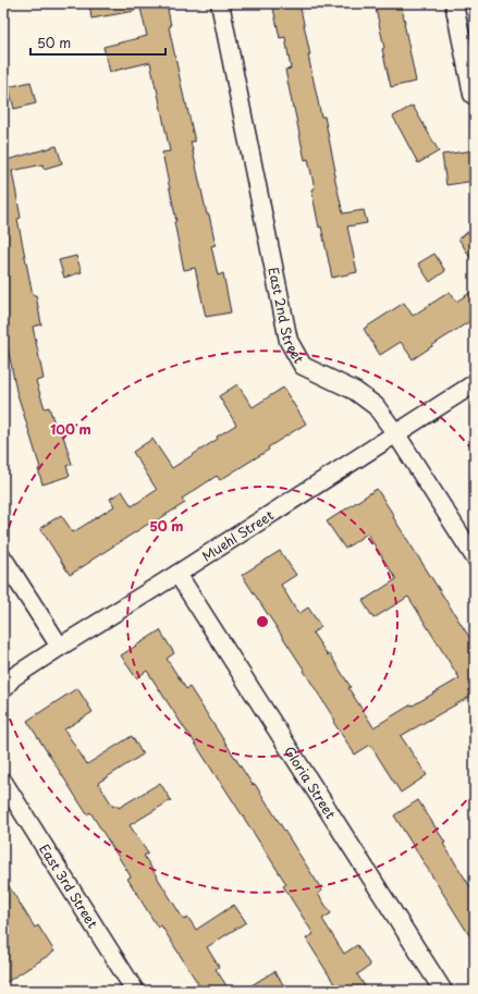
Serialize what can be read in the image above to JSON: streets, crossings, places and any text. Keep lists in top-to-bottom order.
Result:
{
  "streets": {
    "street": [
      "East 2nd Street",
      "Muehl Street",
      "Gloria Street",
      "East 3rd Street"
    ]
  },
  "crossings": [
    ["East 2nd Street", "Muehl Street"],
    ["Muehl Street", "Gloria Street"]
  ],
  "scale_bar": "50 m",
  "rings": ["100 m", "50 m"]
}
